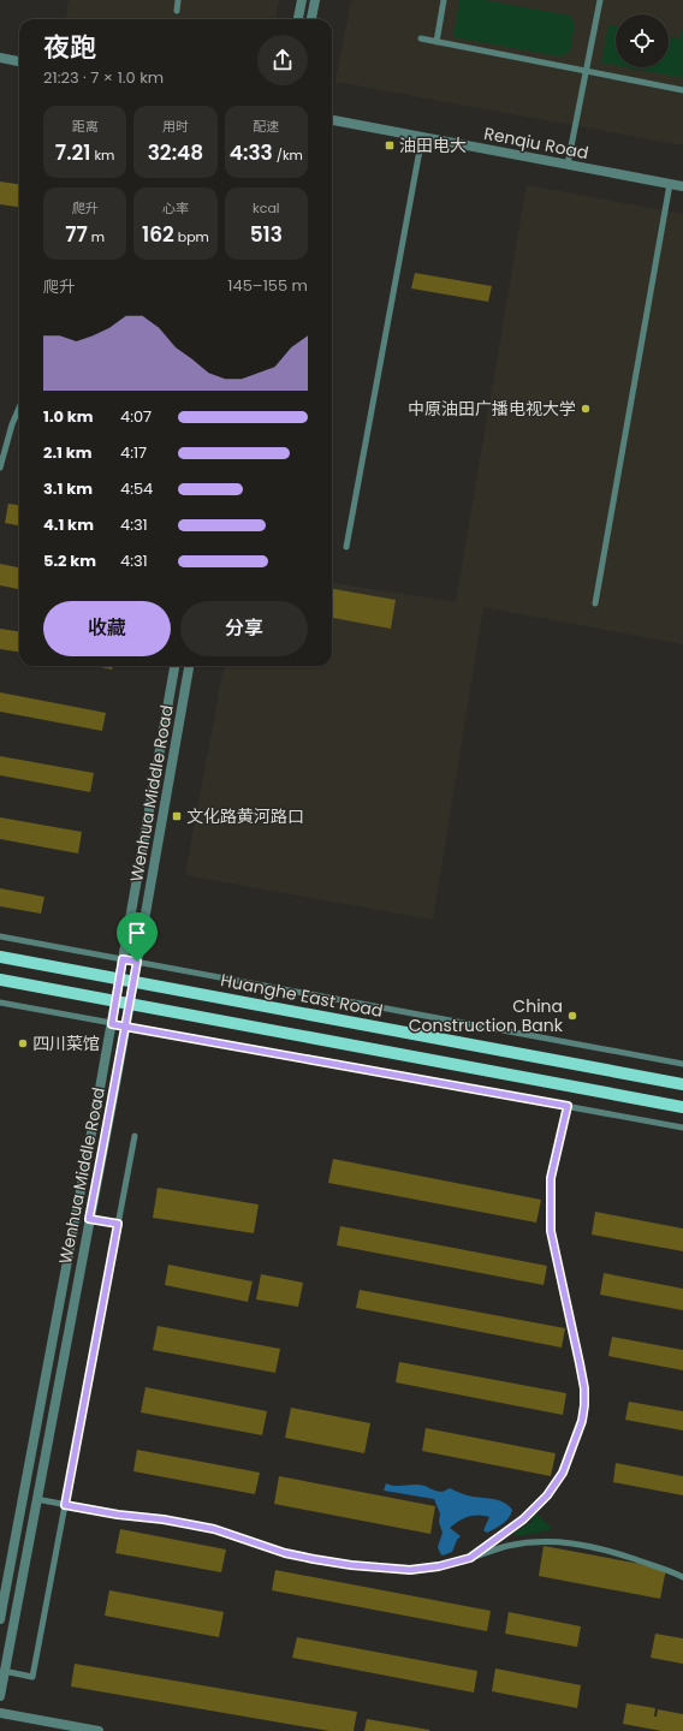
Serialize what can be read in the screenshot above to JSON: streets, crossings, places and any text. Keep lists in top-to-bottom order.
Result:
{
  "streets": {
    "main road": ["Huanghe East Road"],
    "street": ["Renqiu Road", "Wenhua Middle Road"]
  },
  "crossings": [
    ["Wenhua Middle Road", "Huanghe East Road"]
  ],
  "places": {
    "transit": ["油田电大", "文化路黄河路口"],
    "other": ["中原油田广播电视大学", "China Construction Bank", "四川菜馆"]
  },
  "page": {
    "heading": ["夜跑", "21:23 · 7 × 1.0 km"],
    "stats": [
      ["距离", "7.21 km"],
      ["用时", "32:48"],
      ["配速", "4:33 /km"],
      ["爬升", "77 m"],
      ["心率", "162 bpm"],
      ["kcal", "513"]
    ],
    "chart": ["爬升", "145–155 m"],
    "list": [
      {
        "name": "1.0 km",
        "note": "4:07"
      },
      {
        "name": "2.1 km",
        "note": "4:17"
      },
      {
        "name": "3.1 km",
        "note": "4:54"
      },
      {
        "name": "4.1 km",
        "note": "4:31"
      },
      {
        "name": "5.2 km",
        "note": "4:31"
      }
    ],
    "buttons": ["收藏", "分享"]
  }
}
